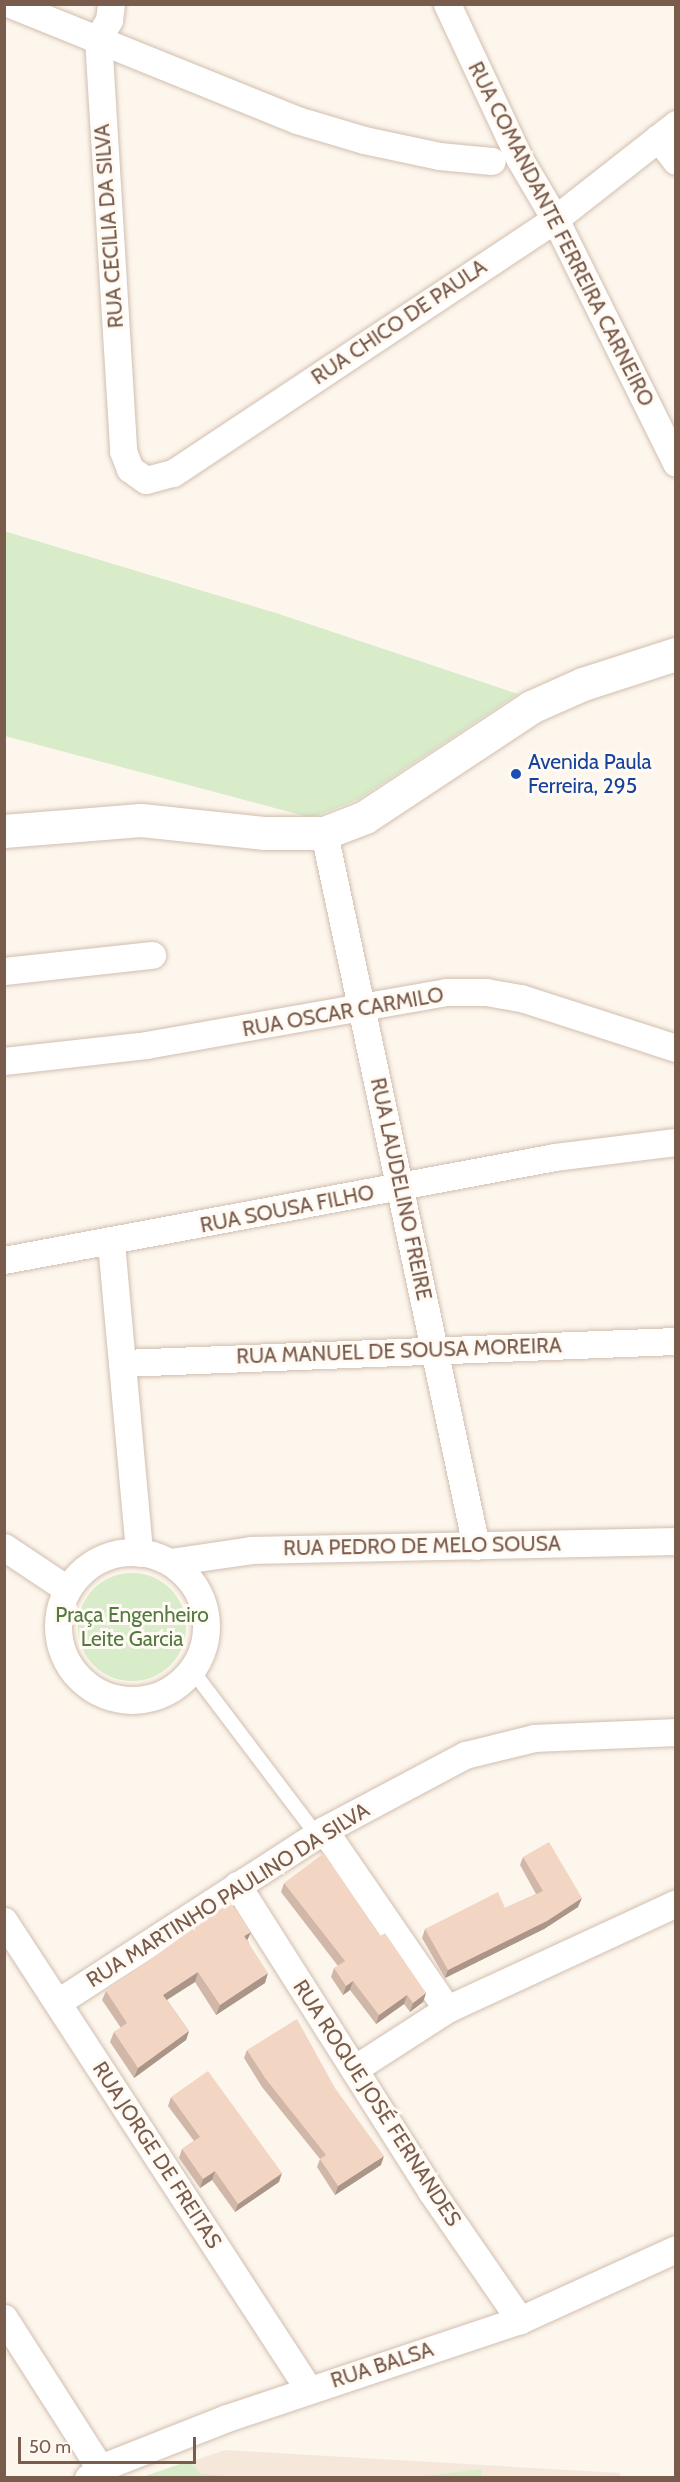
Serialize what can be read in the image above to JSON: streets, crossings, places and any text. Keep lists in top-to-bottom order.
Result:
{
  "streets": {
    "street": [
      "RUA CECILIA DA SILVA",
      "RUA COMANDANTE FERREIRA CARNEIRO",
      "RUA CHICO DE PAULA",
      "RUA OSCAR CARMILO",
      "RUA LAUDELINO FREIRE",
      "RUA SOUSA FILHO",
      "RUA MANUEL DE SOUSA MOREIRA",
      "RUA PEDRO DE MELO SOUSA",
      "RUA MARTINHO PAULINO DA SILVA",
      "RUA ROQUE JOSÉ FERNANDES",
      "RUA JORGE DE FREITAS",
      "RUA BALSA"
    ]
  },
  "crossings": [
    ["RUA CECILIA DA SILVA", "RUA CHICO DE PAULA"],
    ["RUA COMANDANTE FERREIRA CARNEIRO", "RUA CHICO DE PAULA"],
    ["RUA OSCAR CARMILO", "RUA LAUDELINO FREIRE"],
    ["RUA LAUDELINO FREIRE", "RUA SOUSA FILHO"],
    ["RUA LAUDELINO FREIRE", "RUA MANUEL DE SOUSA MOREIRA"],
    ["RUA LAUDELINO FREIRE", "RUA PEDRO DE MELO SOUSA"],
    ["RUA MARTINHO PAULINO DA SILVA", "RUA ROQUE JOSÉ FERNANDES"],
    ["RUA MARTINHO PAULINO DA SILVA", "RUA JORGE DE FREITAS"],
    ["RUA ROQUE JOSÉ FERNANDES", "RUA BALSA"],
    ["RUA JORGE DE FREITAS", "RUA BALSA"]
  ],
  "parks": ["Praça Engenheiro Leite Garcia"],
  "places": ["Avenida Paula Ferreira, 295"],
  "scale_bar": "50 m"
}
